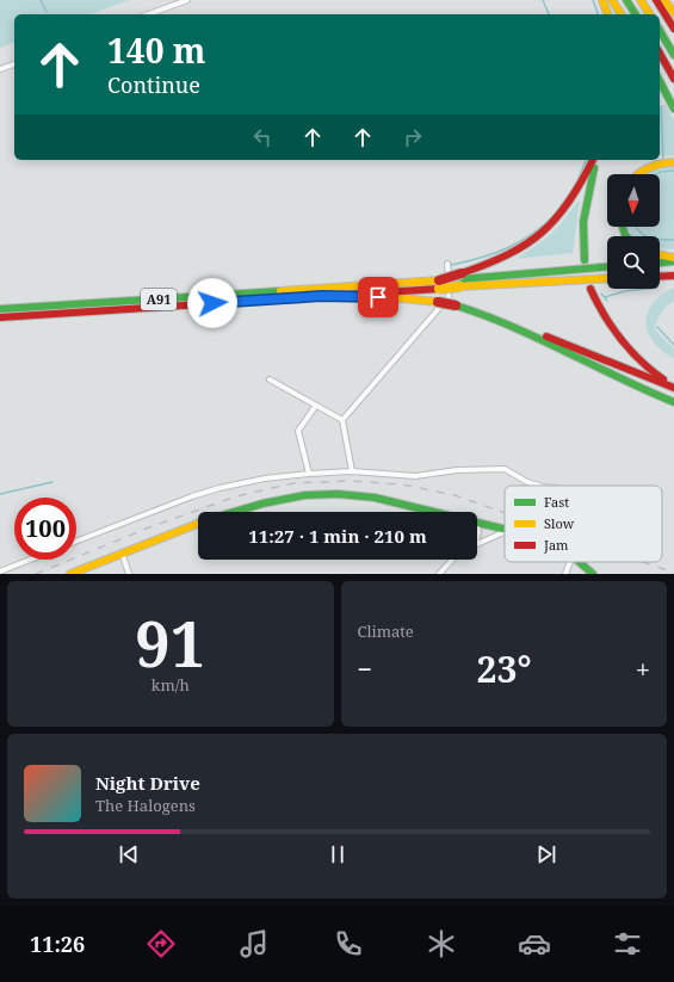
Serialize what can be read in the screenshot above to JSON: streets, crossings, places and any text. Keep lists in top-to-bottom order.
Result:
{
  "streets": {
    "main road": ["A91"]
  },
  "legend": ["Fast", "Slow", "Jam"],
  "north": "bottom",
  "page": {
    "turn": ["140 m", "Continue"],
    "limit": "100",
    "trip": "11:27 · 1 min · 210 m",
    "tile": [
      ["91", "km/h"],
      "Climate"
    ],
    "heat": ["−", "23°", "+"],
    "song": ["Night Drive", "The Halogens"],
    "tabs": "11:26"
  }
}
